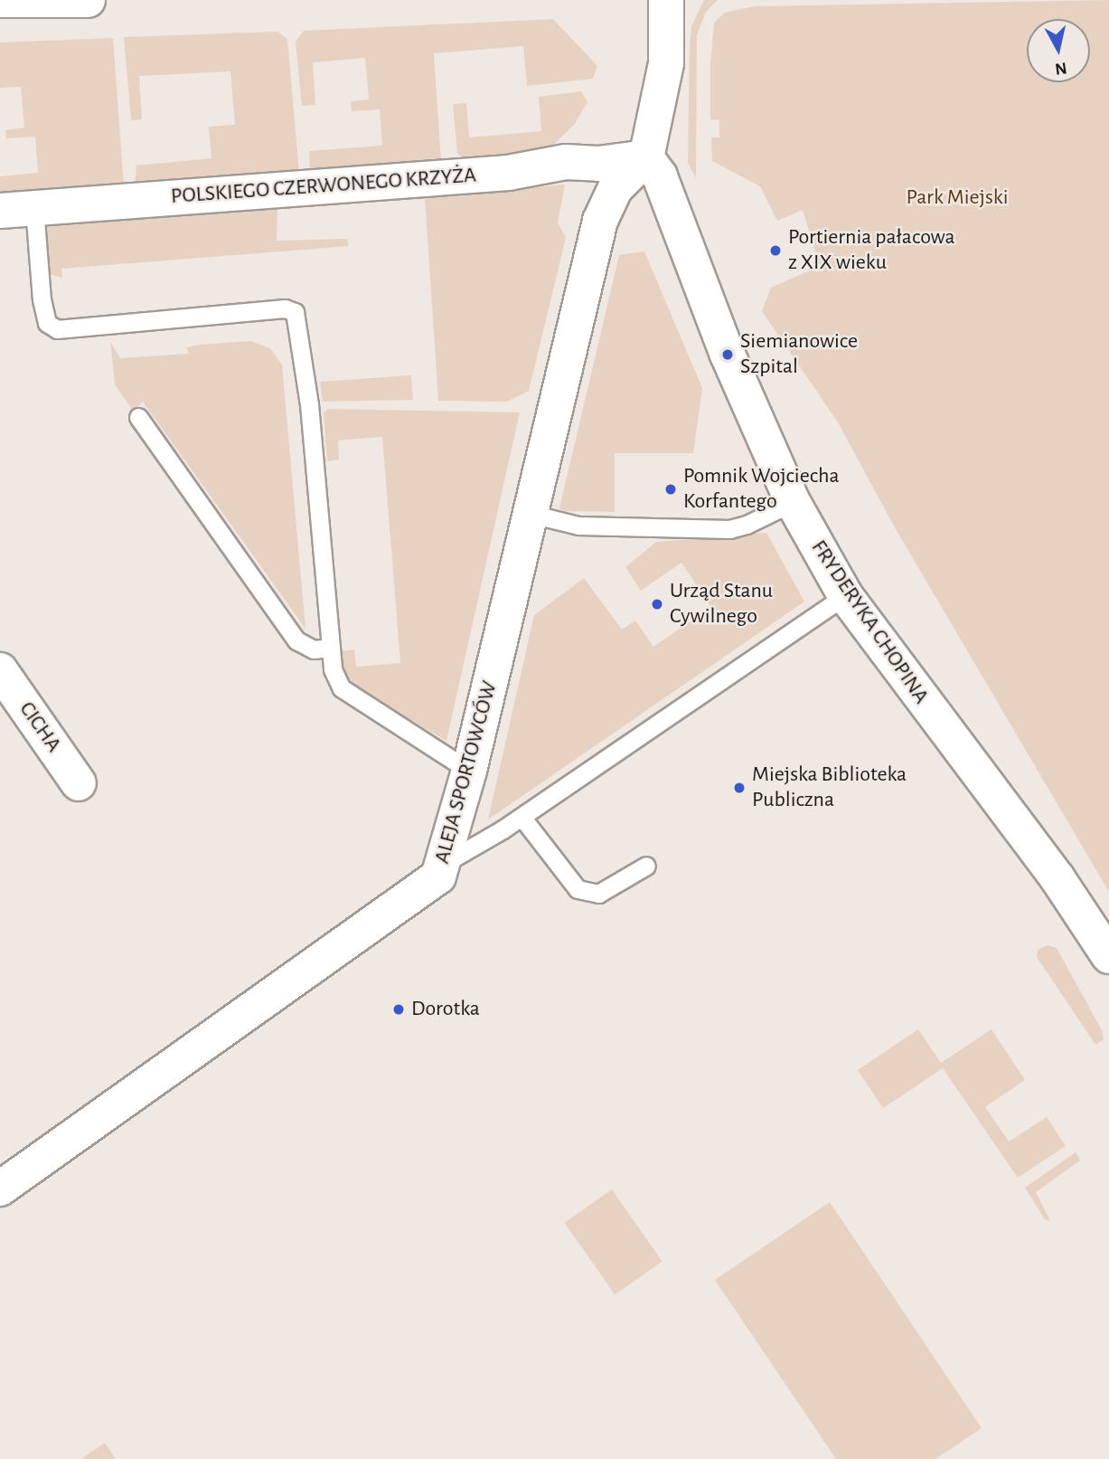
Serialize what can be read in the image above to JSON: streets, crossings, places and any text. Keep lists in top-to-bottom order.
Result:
{
  "streets": {
    "street": [
      "POLSKIEGO CZERWONEGO KRZYŻA",
      "FRYDERYKA CHOPINA",
      "CICHA",
      "ALEJA SPORTOWCÓW"
    ]
  },
  "crossings": [
    ["POLSKIEGO CZERWONEGO KRZYŻA", "FRYDERYKA CHOPINA"],
    ["POLSKIEGO CZERWONEGO KRZYŻA", "ALEJA SPORTOWCÓW"],
    ["FRYDERYKA CHOPINA", "ALEJA SPORTOWCÓW"]
  ],
  "parks": ["Park Miejski"],
  "places": [
    "Portiernia pałacowa z XIX wieku",
    "Siemianowice Szpital",
    "Pomnik Wojciecha Korfantego",
    "Urząd Stanu Cywilnego",
    "Miejska Biblioteka Publiczna",
    "Dorotka"
  ],
  "north": "bottom"
}
